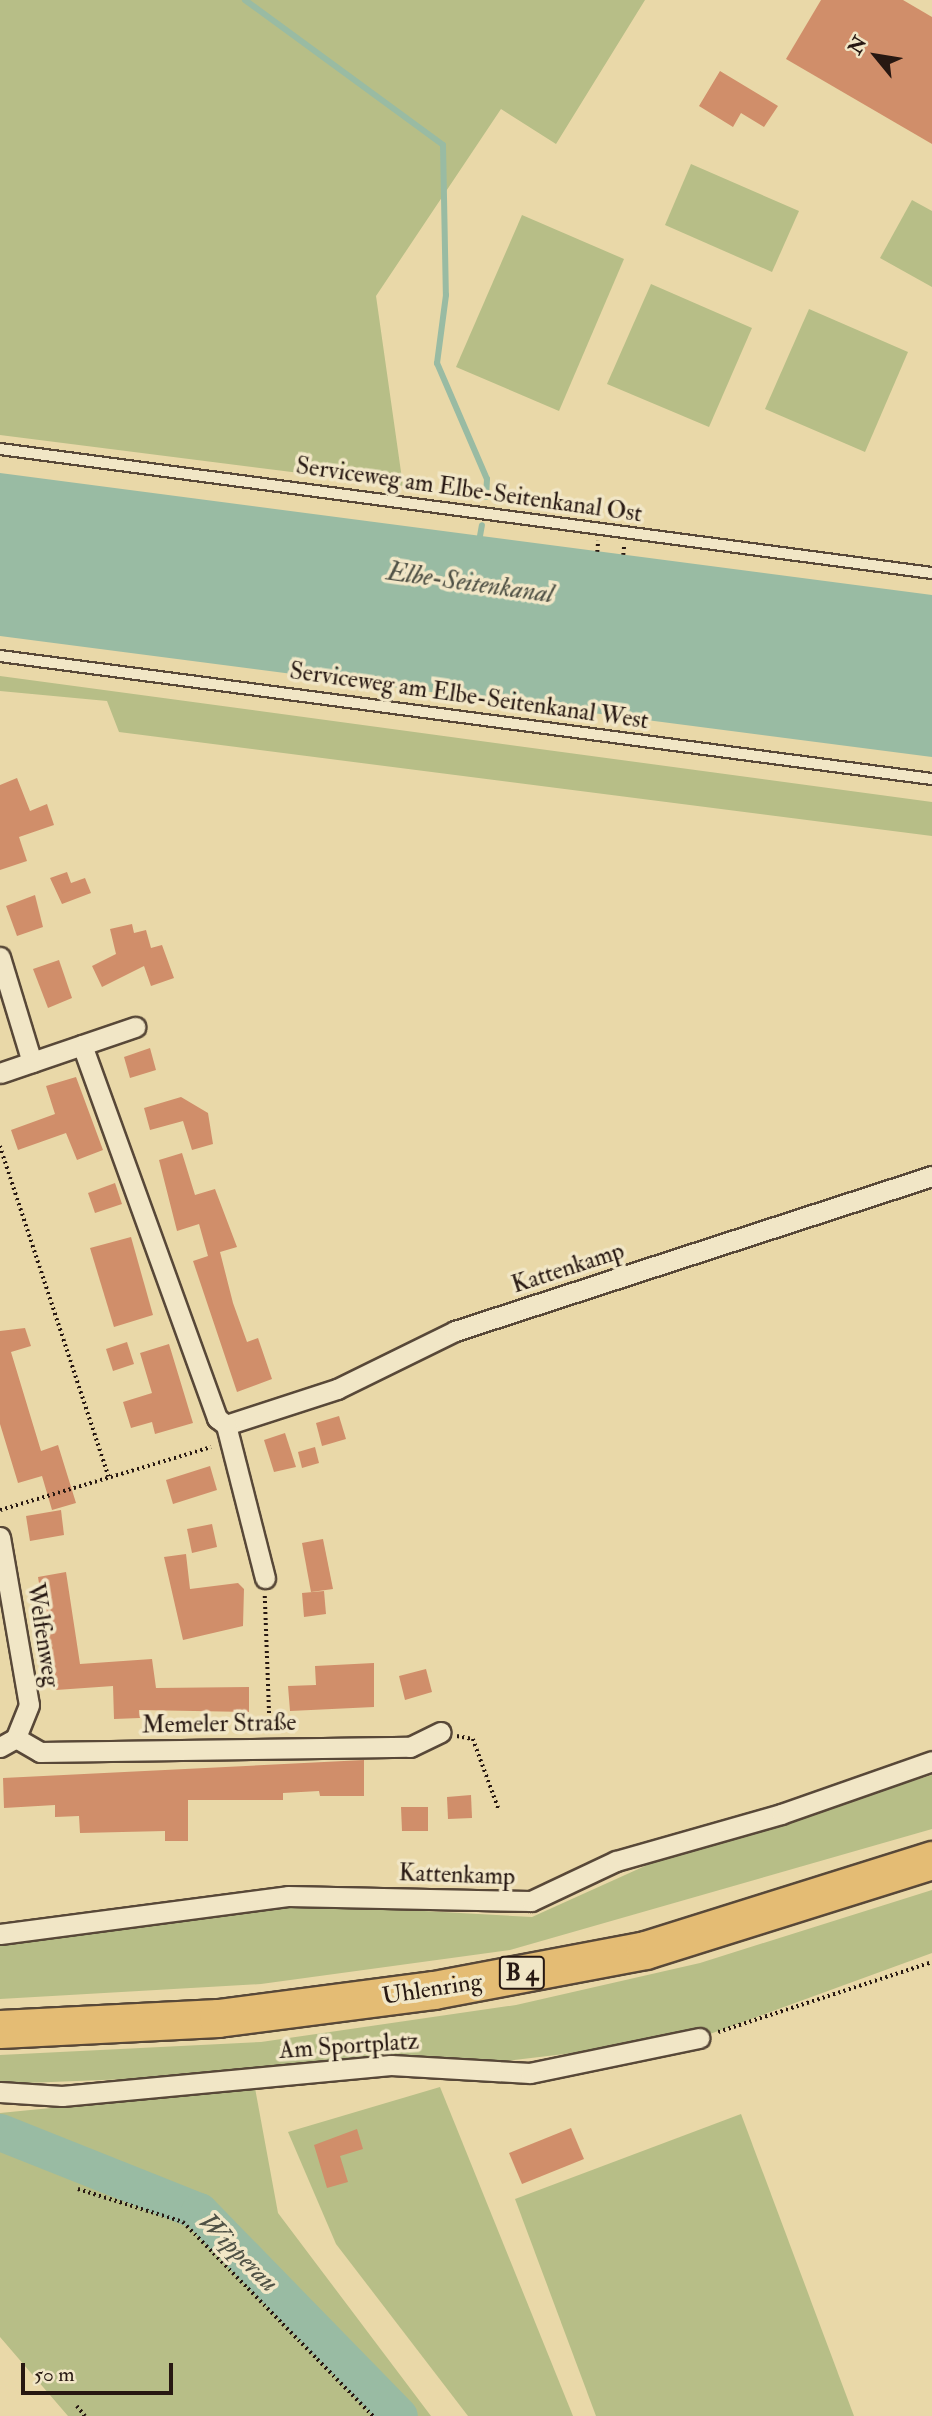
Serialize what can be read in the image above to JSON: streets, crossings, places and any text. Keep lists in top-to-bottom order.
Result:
{
  "streets": {
    "highway": ["B 4", "Uhlenring"],
    "street": [
      "Kattenkamp",
      "Welfenweg",
      "Memeler Straße",
      "Am Sportplatz"
    ],
    "lane": ["Serviceweg am Elbe-Seitenkanal Ost", "Serviceweg am Elbe-Seitenkanal West"]
  },
  "crossings": [
    ["Welfenweg", "Memeler Straße"]
  ],
  "water": ["Elbe-Seitenkanal", "Wipperau"],
  "scale_bar": "50 m",
  "north": "top left"
}
